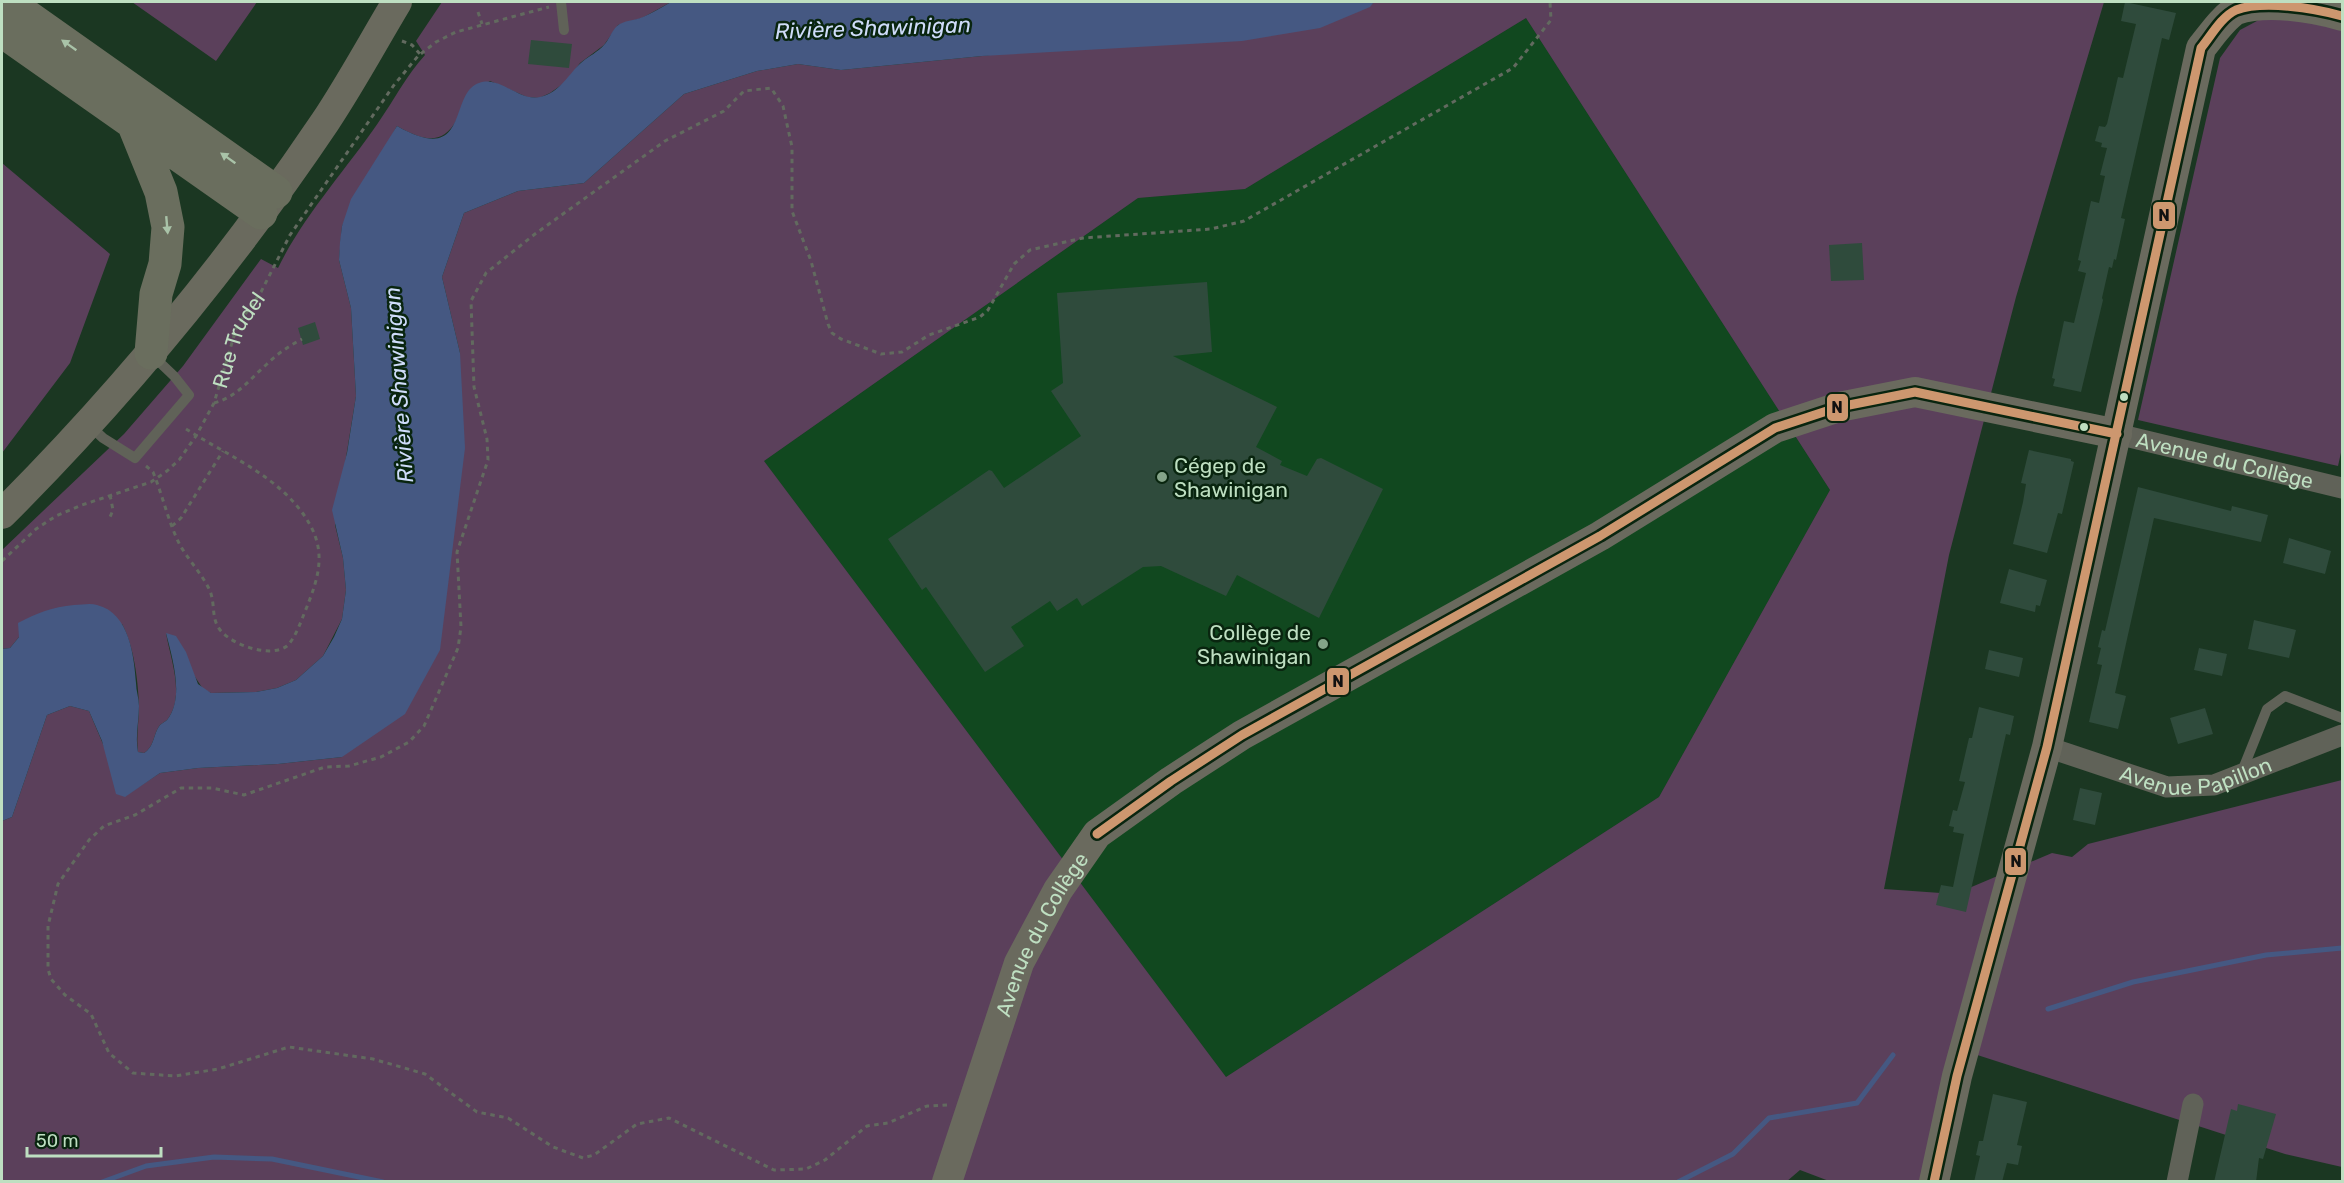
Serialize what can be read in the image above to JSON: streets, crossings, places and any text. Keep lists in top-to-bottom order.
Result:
{
  "streets": {
    "street": ["Avenue du Collège", "Avenue Papillon"],
    "path": ["Rue Trudel"]
  },
  "water": ["Rivière Shawinigan"],
  "places": ["Cégep de Shawinigan", "Collège de Shawinigan"],
  "lines": ["transit line N"],
  "scale_bar": "50 m"
}
